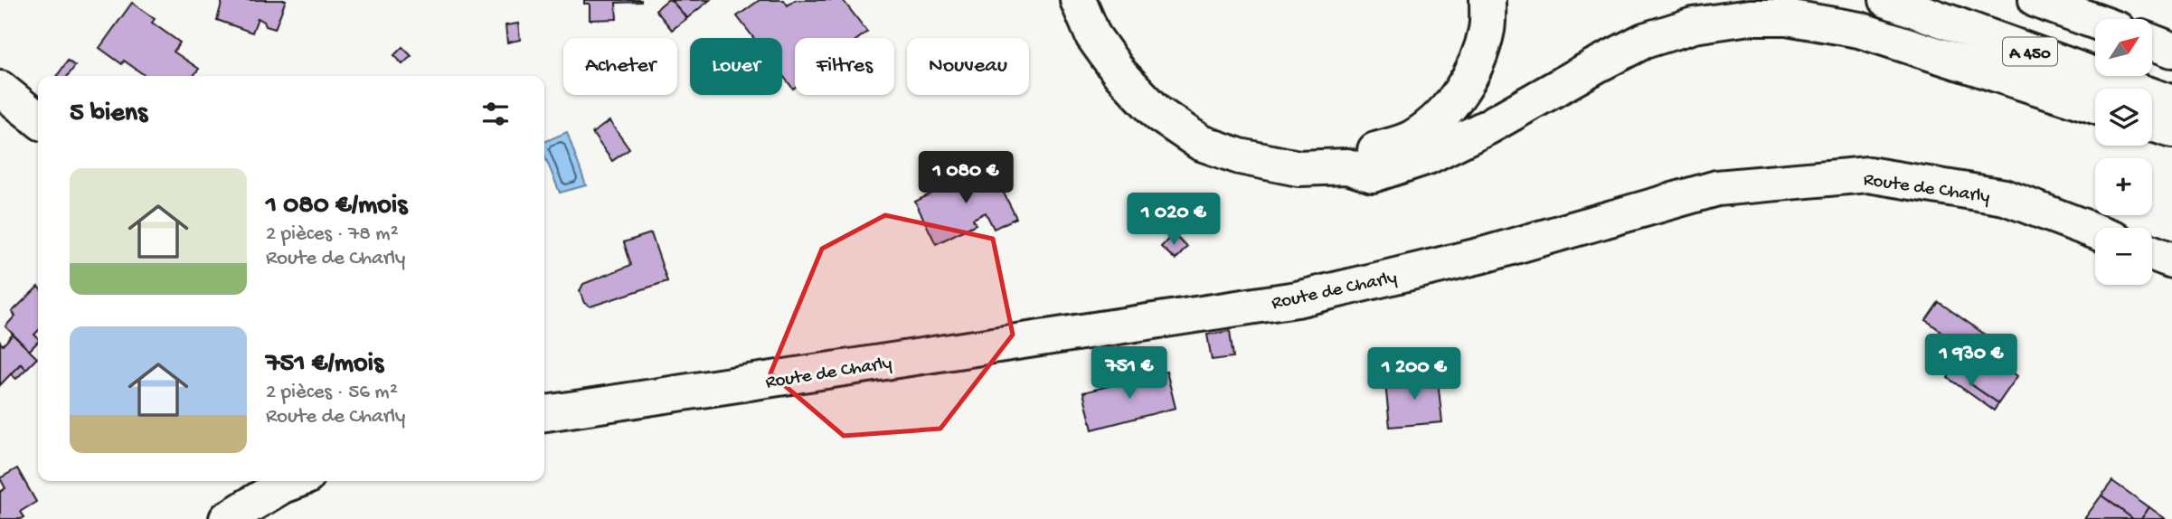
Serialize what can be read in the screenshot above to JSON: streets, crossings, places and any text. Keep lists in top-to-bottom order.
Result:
{
  "streets": {
    "main road": ["A 450", "Route de Charly"]
  },
  "north": "top right",
  "page": {
    "map_buttons": ["+", "−"],
    "chip": [
      "Acheter",
      "Louer",
      "Filtres",
      "Nouveau"
    ],
    "heading": "5 biens",
    "price": [
      "1 080 €",
      "1 020 €",
      "1 930 €",
      "751 €",
      "1 200 €"
    ],
    "list": [
      {
        "name": "1 080 €/mois",
        "note": "2 pièces · 78 m² · Route de Charly"
      },
      {
        "name": "751 €/mois",
        "note": "2 pièces · 56 m² · Route de Charly"
      }
    ]
  }
}
